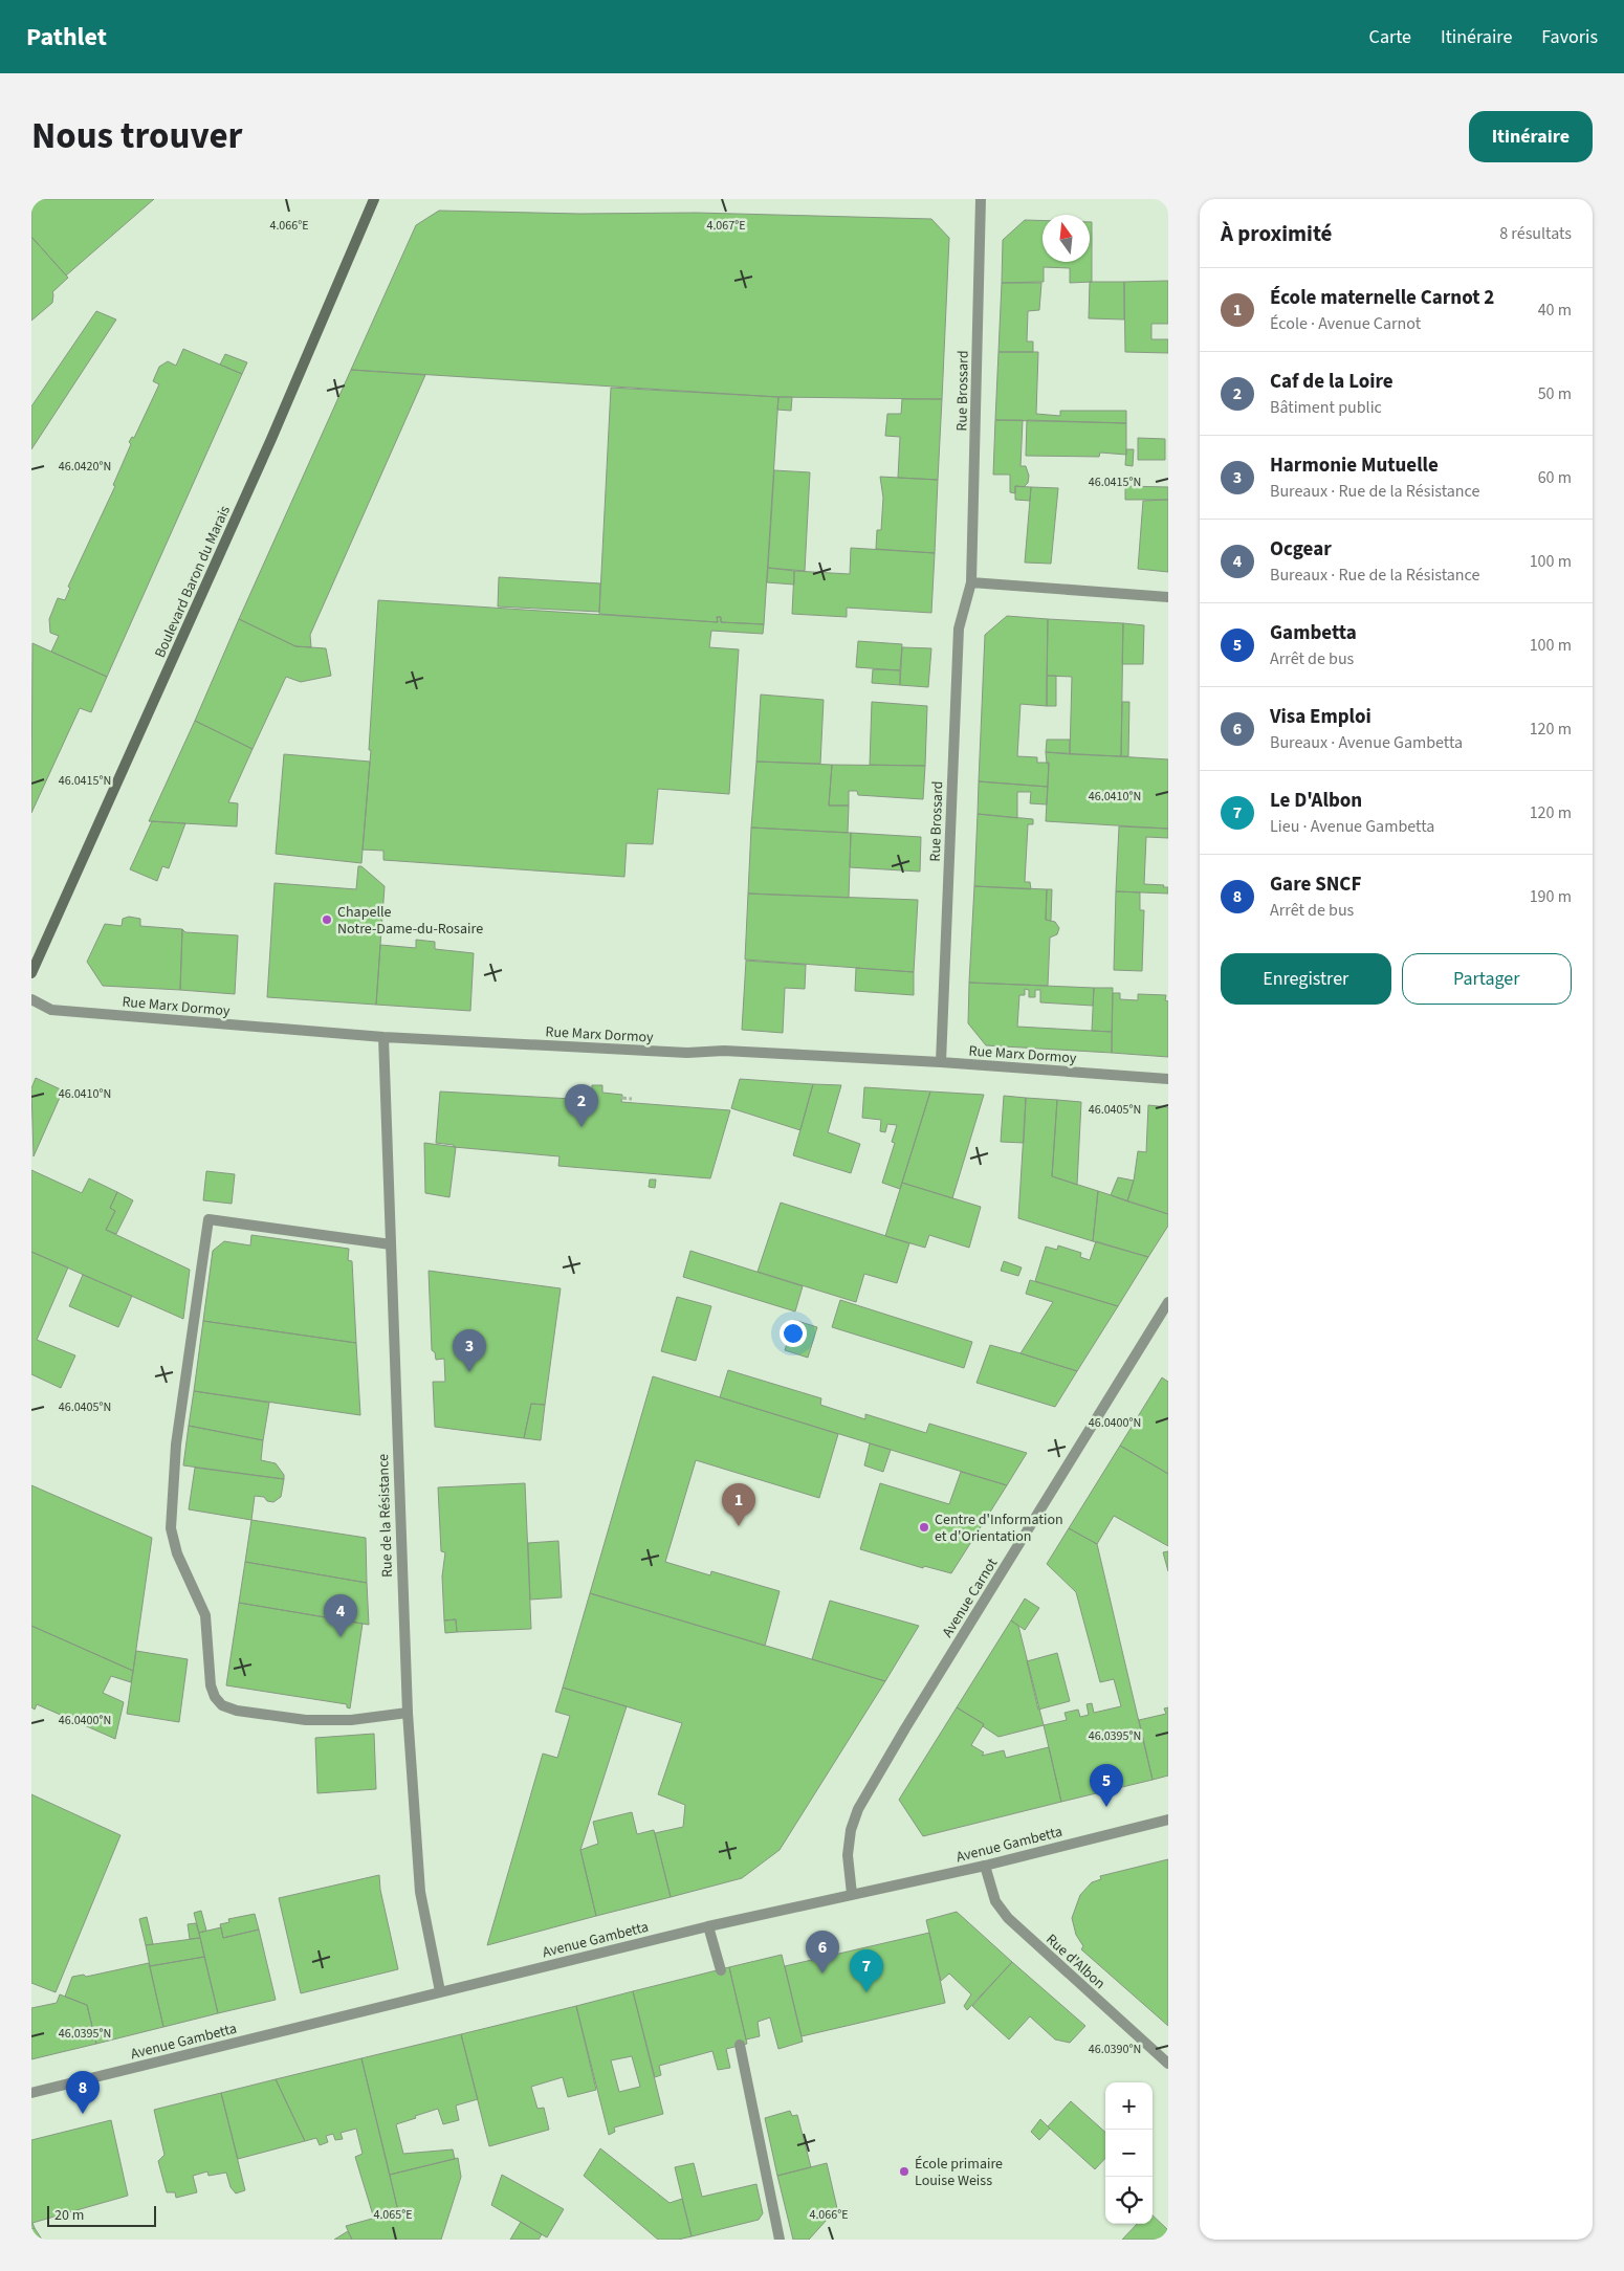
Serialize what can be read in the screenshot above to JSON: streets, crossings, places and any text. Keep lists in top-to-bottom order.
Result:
{
  "streets": {
    "main road": ["Boulevard Baron du Marais"],
    "street": [
      "Rue Brossard",
      "Rue Marx Dormoy",
      "Rue de la Résistance",
      "Avenue Carnot",
      "Avenue Gambetta",
      "Rue d'Albon"
    ]
  },
  "crossings": [
    ["Rue Brossard", "Rue Marx Dormoy"],
    ["Rue Marx Dormoy", "Rue de la Résistance"],
    ["Rue de la Résistance", "Avenue Gambetta"],
    ["Avenue Carnot", "Avenue Gambetta"],
    ["Avenue Gambetta", "Rue d'Albon"]
  ],
  "places": ["Chapelle Notre-Dame-du-Rosaire", "Centre d'Information et d'Orientation", "École primaire Louise Weiss"],
  "scale_bar": "20 m",
  "north": "top",
  "page": {
    "header": "Pathlet",
    "nav": ["Carte", "Itinéraire", "Favoris"],
    "title": "Nous trouver",
    "buttons": [
      "Itinéraire",
      ["Enregistrer", "Partager"]
    ],
    "heading": ["À proximité", "8 résultats"],
    "list": [
      {
        "mark": "1",
        "name": "École maternelle Carnot 2",
        "note": "École · Avenue Carnot",
        "value": "40 m"
      },
      {
        "mark": "2",
        "name": "Caf de la Loire",
        "note": "Bâtiment public",
        "value": "50 m"
      },
      {
        "mark": "3",
        "name": "Harmonie Mutuelle",
        "note": "Bureaux · Rue de la Résistance",
        "value": "60 m"
      },
      {
        "mark": "4",
        "name": "Ocgear",
        "note": "Bureaux · Rue de la Résistance",
        "value": "100 m"
      },
      {
        "mark": "5",
        "name": "Gambetta",
        "note": "Arrêt de bus",
        "value": "100 m"
      },
      {
        "mark": "6",
        "name": "Visa Emploi",
        "note": "Bureaux · Avenue Gambetta",
        "value": "120 m"
      },
      {
        "mark": "7",
        "name": "Le D'Albon",
        "note": "Lieu · Avenue Gambetta",
        "value": "120 m"
      },
      {
        "mark": "8",
        "name": "Gare SNCF",
        "note": "Arrêt de bus",
        "value": "190 m"
      }
    ],
    "pins": [
      "2",
      "3",
      "1",
      "4",
      "5",
      "6",
      "7",
      "8"
    ],
    "map_buttons": ["+", "−"],
    "scale": "20 m"
  },
  "coordinates": [
    "4.067°E",
    "4.066°E",
    "46.0420°N",
    "46.0415°N",
    "46.0410°N",
    "46.0405°N",
    "46.0400°N",
    "46.0395°N",
    "46.0390°N",
    "4.065°E"
  ]
}
